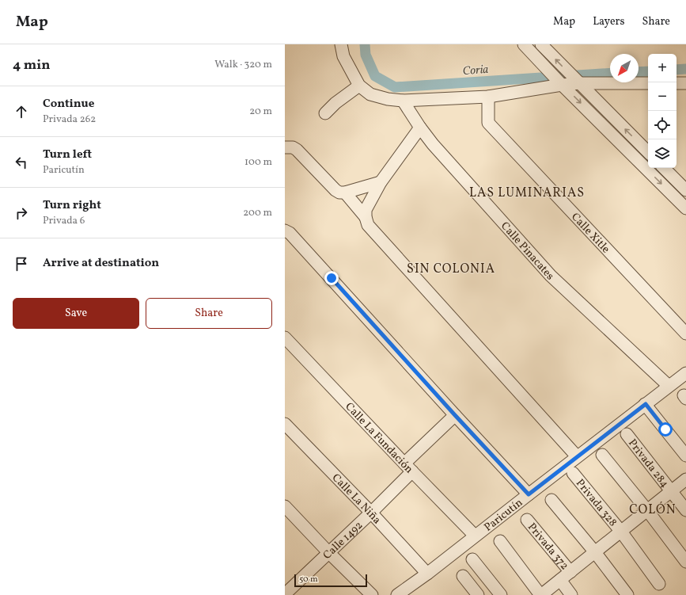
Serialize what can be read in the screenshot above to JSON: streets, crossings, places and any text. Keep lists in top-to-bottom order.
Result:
{
  "streets": {
    "street": [
      "Calle Xitle",
      "Calle Pinacates",
      "Calle La Fundación",
      "Privada 284",
      "Calle La Niña",
      "Privada 328",
      "Paricutín",
      "Calle 1492",
      "Privada 372"
    ]
  },
  "crossings": [
    ["Calle Pinacates", "Paricutín"],
    ["Calle La Fundación", "Paricutín"],
    ["Calle La Fundación", "Calle 1492"],
    ["Calle La Niña", "Paricutín"],
    ["Calle La Niña", "Calle 1492"]
  ],
  "districts": ["LAS LUMINARIAS", "SIN COLONIA", "COLÓN"],
  "water": ["Coria"],
  "scale_bar": "50 m",
  "north": "bottom left",
  "page": {
    "header": "Map",
    "nav": ["Map", "Layers", "Share"],
    "heading": ["4 min", "Walk · 320 m"],
    "map_buttons": ["+", "−"],
    "list": [
      ["Continue", "Privada 262", "20 m"],
      ["Turn left", "Paricutín", "100 m"],
      ["Turn right", "Privada 6", "200 m"],
      "Arrive at destination"
    ],
    "buttons": ["Save", "Share"],
    "scale": "50 m"
  }
}
